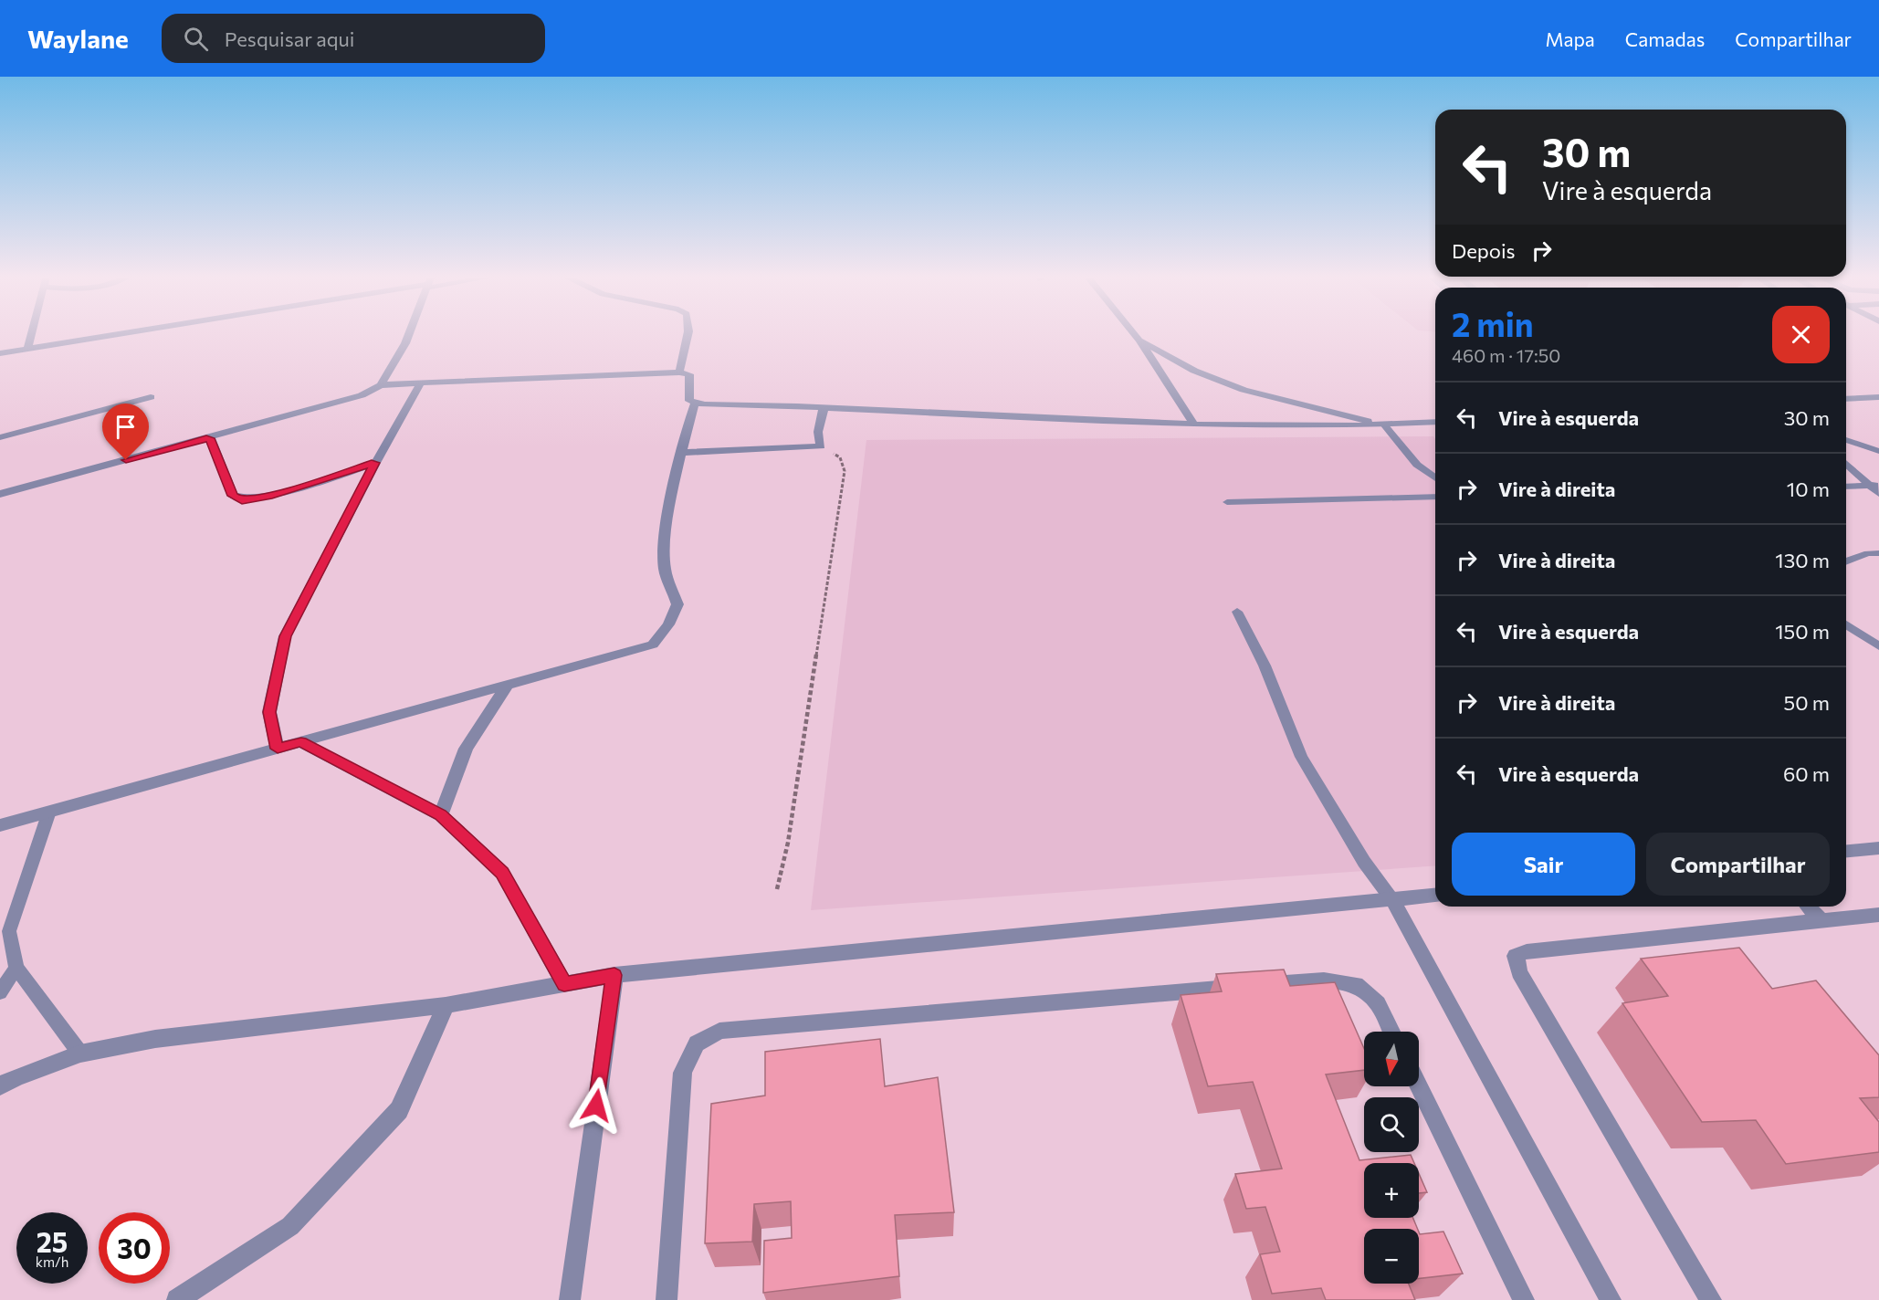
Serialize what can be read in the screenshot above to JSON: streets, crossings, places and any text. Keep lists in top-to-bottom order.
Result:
{
  "north": "bottom",
  "page": {
    "header": "Waylane",
    "search": "Pesquisar aqui",
    "nav": ["Mapa", "Camadas", "Compartilhar"],
    "turn": ["30 m", "Vire à esquerda"],
    "then": "Depois",
    "heading": ["2 min", "460 m · 17:50"],
    "list": [
      {
        "name": "Vire à esquerda",
        "value": "30 m"
      },
      {
        "name": "Vire à direita",
        "value": "10 m"
      },
      {
        "name": "Vire à direita",
        "value": "130 m"
      },
      {
        "name": "Vire à esquerda",
        "value": "150 m"
      },
      {
        "name": "Vire à direita",
        "value": "50 m"
      },
      {
        "name": "Vire à esquerda",
        "value": "60 m"
      }
    ],
    "buttons": ["Sair", "Compartilhar"],
    "map_buttons": ["+", "−"],
    "speed": "25 km/h",
    "limit": "30"
  }
}
